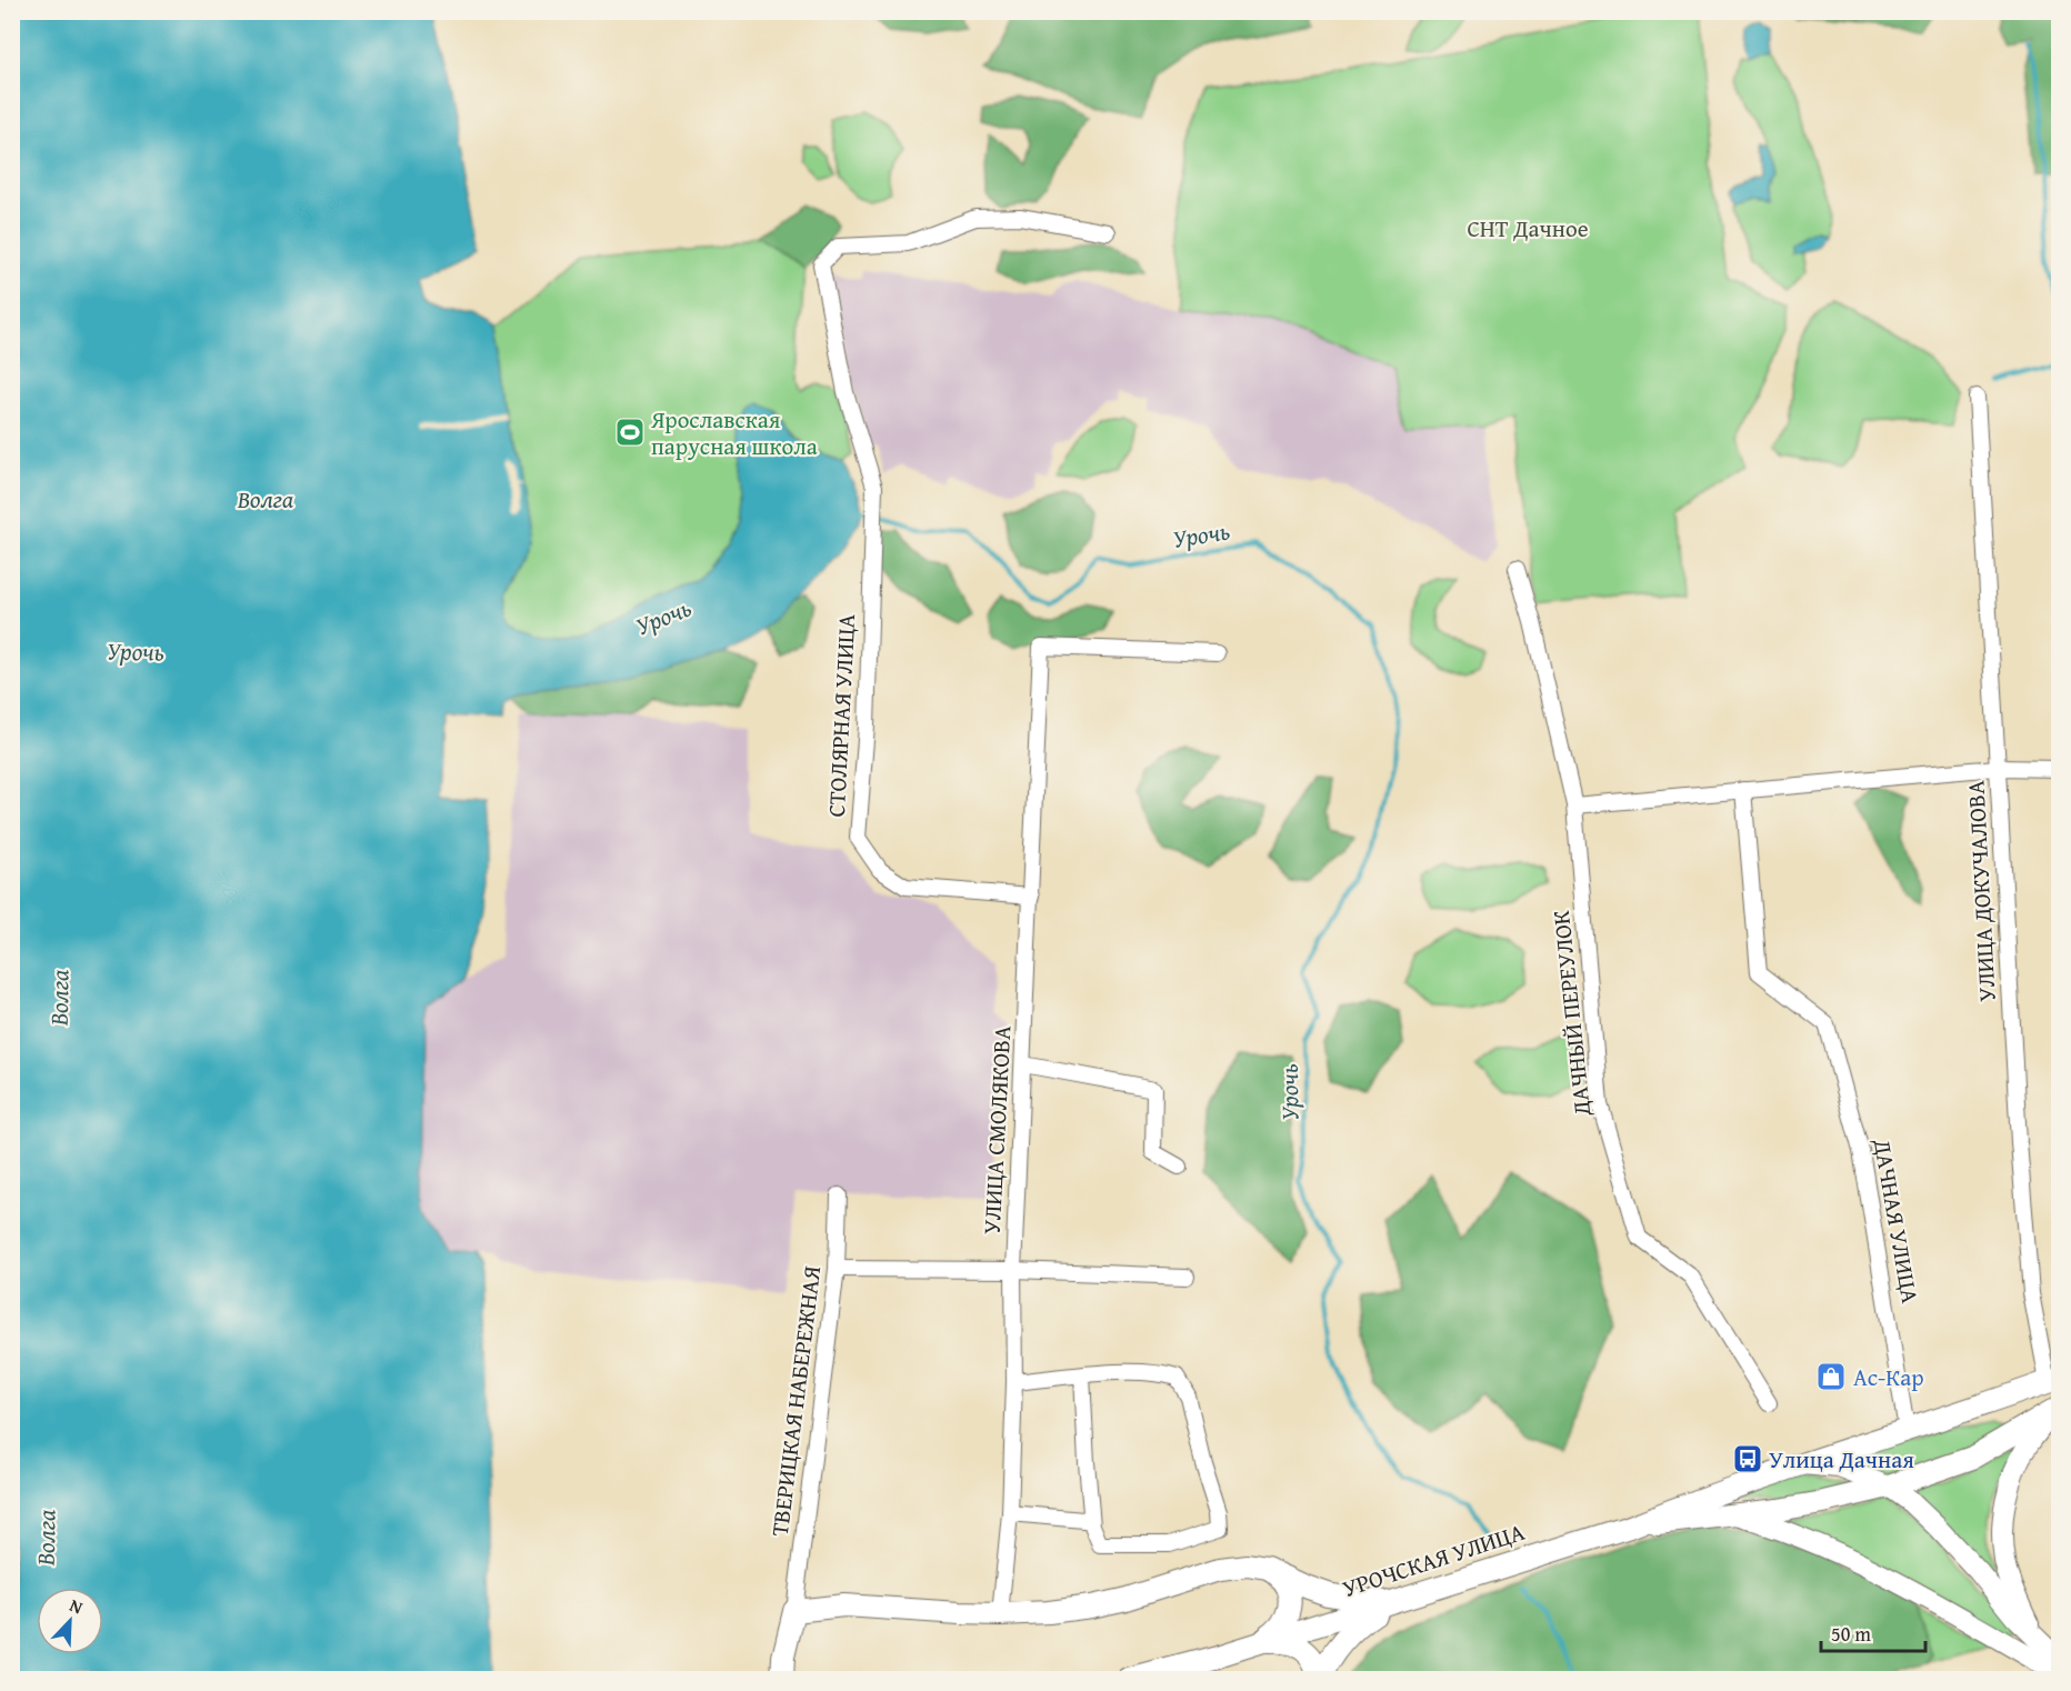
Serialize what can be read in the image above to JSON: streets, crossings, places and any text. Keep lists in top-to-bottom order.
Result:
{
  "streets": {
    "main road": ["УРОЧСКАЯ УЛИЦА"],
    "street": [
      "СТОЛЯРНАЯ УЛИЦА",
      "УЛИЦА ДОКУЧАЛОВА",
      "ДАЧНЫЙ ПЕРЕУЛОК",
      "УЛИЦА СМОЛЯКОВА",
      "ДАЧНАЯ УЛИЦА",
      "ТВЕРИЦКАЯ НАБЕРЕЖНАЯ"
    ]
  },
  "crossings": [
    ["СТОЛЯРНАЯ УЛИЦА", "УЛИЦА СМОЛЯКОВА"],
    ["УЛИЦА ДОКУЧАЛОВА", "УРОЧСКАЯ УЛИЦА"],
    ["ДАЧНАЯ УЛИЦА", "УРОЧСКАЯ УЛИЦА"]
  ],
  "water": ["Волга", "Урочь"],
  "parks": ["СНТ Дачное"],
  "places": {
    "sports": ["Ярославская парусная школа"],
    "shop": ["Ас-Кар"],
    "bus stop": ["Улица Дачная"]
  },
  "scale_bar": "50 m",
  "north": "top right"
}
